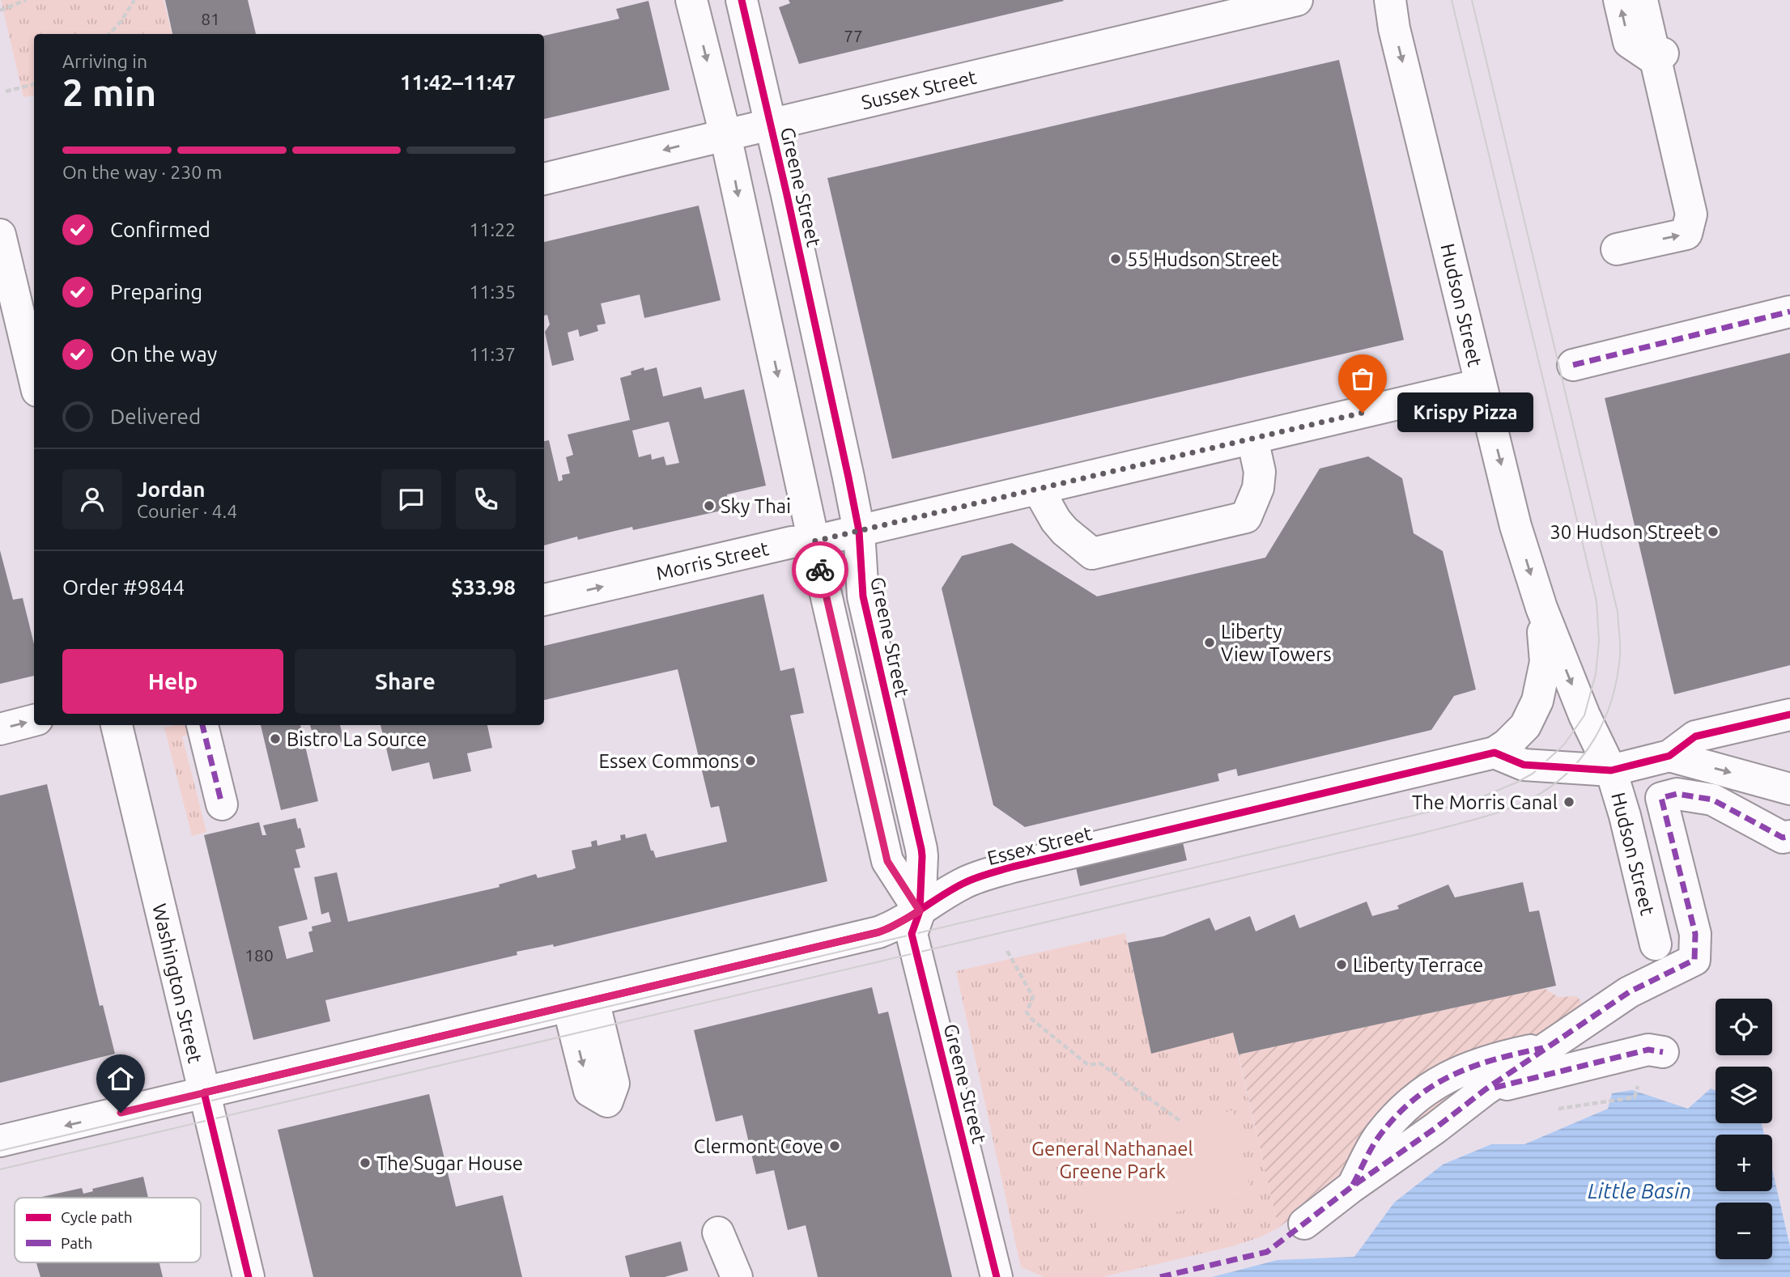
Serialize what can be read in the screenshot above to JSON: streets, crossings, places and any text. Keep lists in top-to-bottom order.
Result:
{
  "streets": {
    "street": [
      "Sussex Street",
      "Greene Street",
      "Hudson Street",
      "Morris Street",
      "Essex Street",
      "Washington Street"
    ]
  },
  "crossings": [
    ["Sussex Street", "Greene Street"],
    ["Greene Street", "Morris Street"],
    ["Greene Street", "Essex Street"],
    ["Hudson Street", "Morris Street"],
    ["Hudson Street", "Essex Street"],
    ["Essex Street", "Washington Street"]
  ],
  "one_way": ["Hudson Street", "Essex Street"],
  "water": ["Little Basin"],
  "parks": ["General Nathanael Greene Park"],
  "places": [
    "55 Hudson Street",
    "Krispy Pizza",
    "Sky Thai",
    "30 Hudson Street",
    "Liberty View Towers",
    "Bistro La Source",
    "Essex Commons",
    "The Morris Canal",
    "Liberty Terrace",
    "Clermont Cove",
    "The Sugar House"
  ],
  "house_numbers": ["81", "77", "180"],
  "legend": ["Cycle path", "Path"],
  "page": {
    "heading": ["2 min", "Arriving in", "11:42–11:47"],
    "panel": [
      "Jordan",
      "Courier · 4.4",
      "Order #9844",
      "$33.98"
    ],
    "bar": "On the way · 230 m",
    "list": [
      ["Confirmed", "11:22"],
      ["Preparing", "11:35"],
      ["On the way", "11:37"],
      "Delivered"
    ],
    "bubble": "Krispy Pizza",
    "buttons": ["Help", "Share"],
    "map_buttons": ["+", "−"]
  }
}
